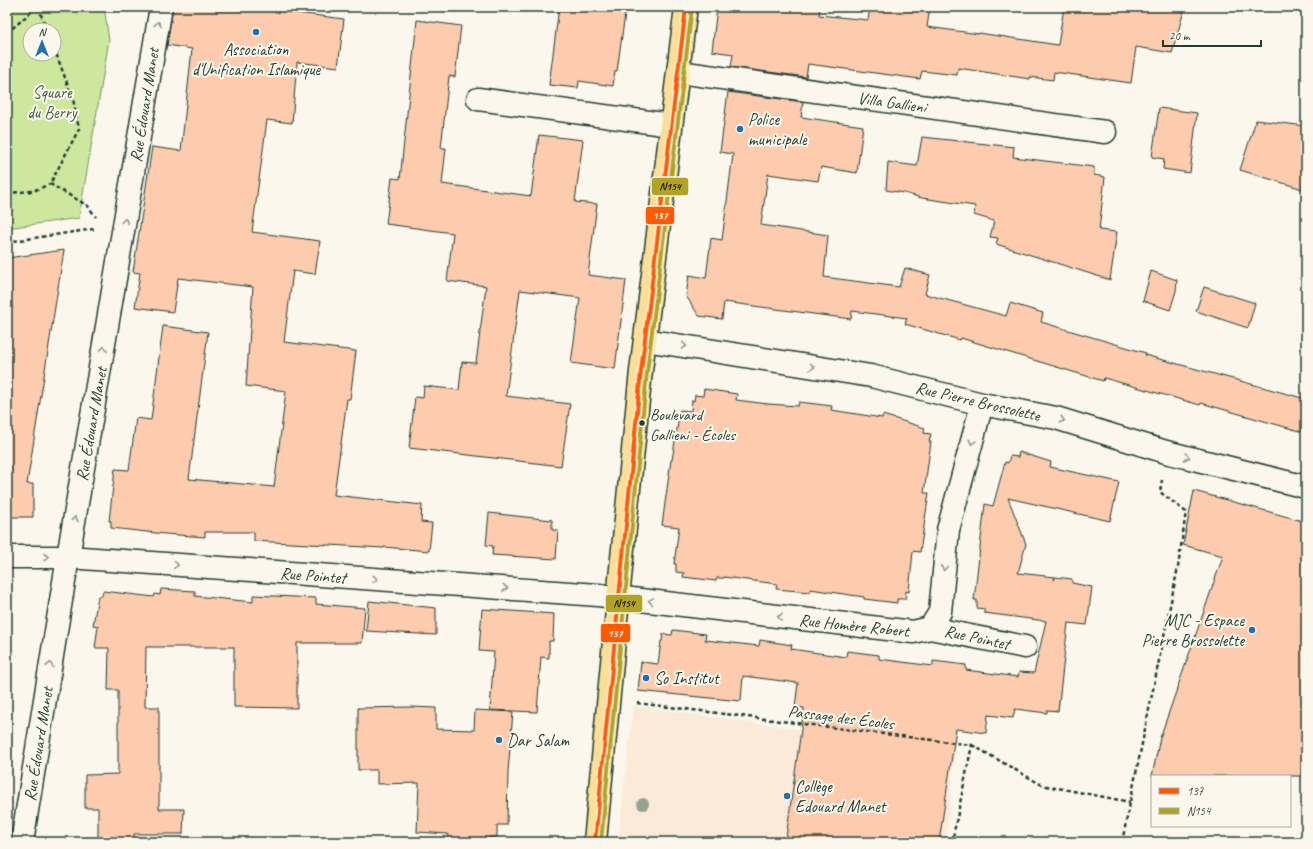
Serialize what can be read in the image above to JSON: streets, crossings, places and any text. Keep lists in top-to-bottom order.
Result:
{
  "streets": {
    "street": [
      "Villa Gallieni",
      "Rue Édouard Manet",
      "Rue Pierre Brossolette",
      "Rue Pointet",
      "Rue Homère Robert"
    ],
    "path": ["Passage des Écoles"]
  },
  "crossings": [
    ["Rue Édouard Manet", "Rue Pointet"],
    ["Rue Pierre Brossolette", "Rue Homère Robert"],
    ["Rue Pointet", "Rue Homère Robert"]
  ],
  "one_way": ["Rue Édouard Manet", "Rue Pierre Brossolette", "Rue Pointet"],
  "parks": ["Square du Berry"],
  "places": [
    "Association d'Unification Islamique",
    "Police municipale",
    "Boulevard Gallieni - Écoles",
    "MJC - Espace Pierre Brossolette",
    "So Institut",
    "Dar Salam",
    "Collège Edouard Manet"
  ],
  "lines": ["transit line 137", "transit line N154"],
  "legend": ["137", "N154"],
  "scale_bar": "20 m",
  "north": "top"
}
